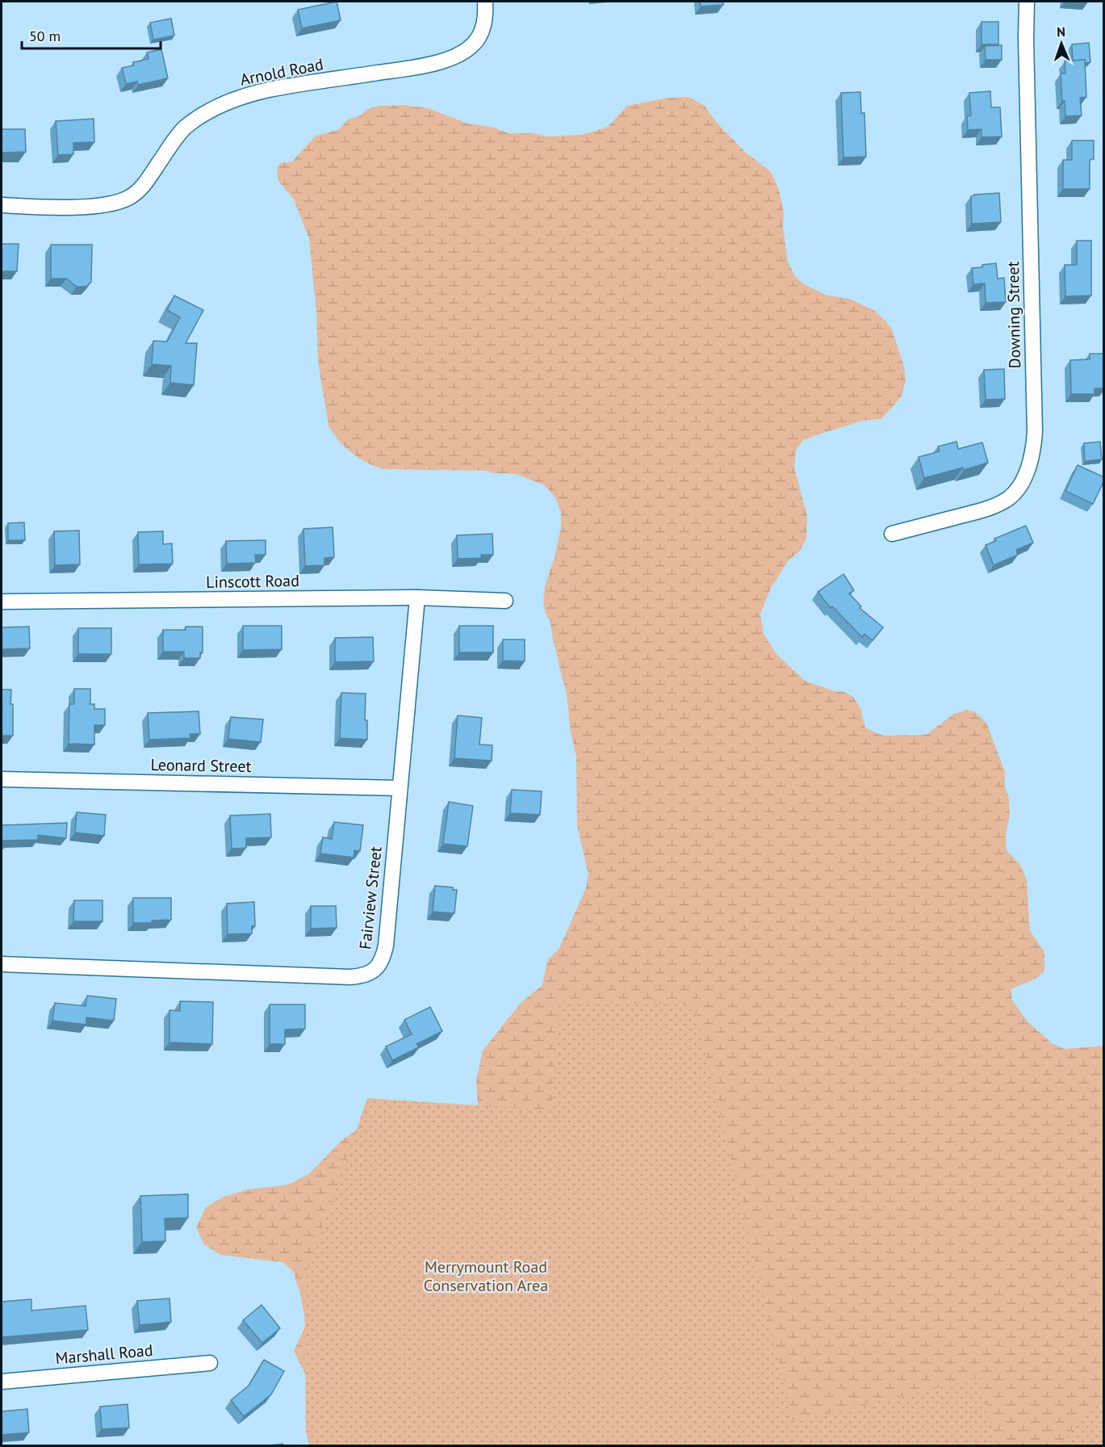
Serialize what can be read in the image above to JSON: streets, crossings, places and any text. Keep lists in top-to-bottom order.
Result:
{
  "streets": {
    "street": [
      "Arnold Road",
      "Downing Street",
      "Linscott Road",
      "Leonard Street",
      "Fairview Street",
      "Marshall Road"
    ]
  },
  "crossings": [
    ["Linscott Road", "Fairview Street"],
    ["Leonard Street", "Fairview Street"]
  ],
  "parks": ["Merrymount Road Conservation Area"],
  "scale_bar": "50 m",
  "north": "top"
}
